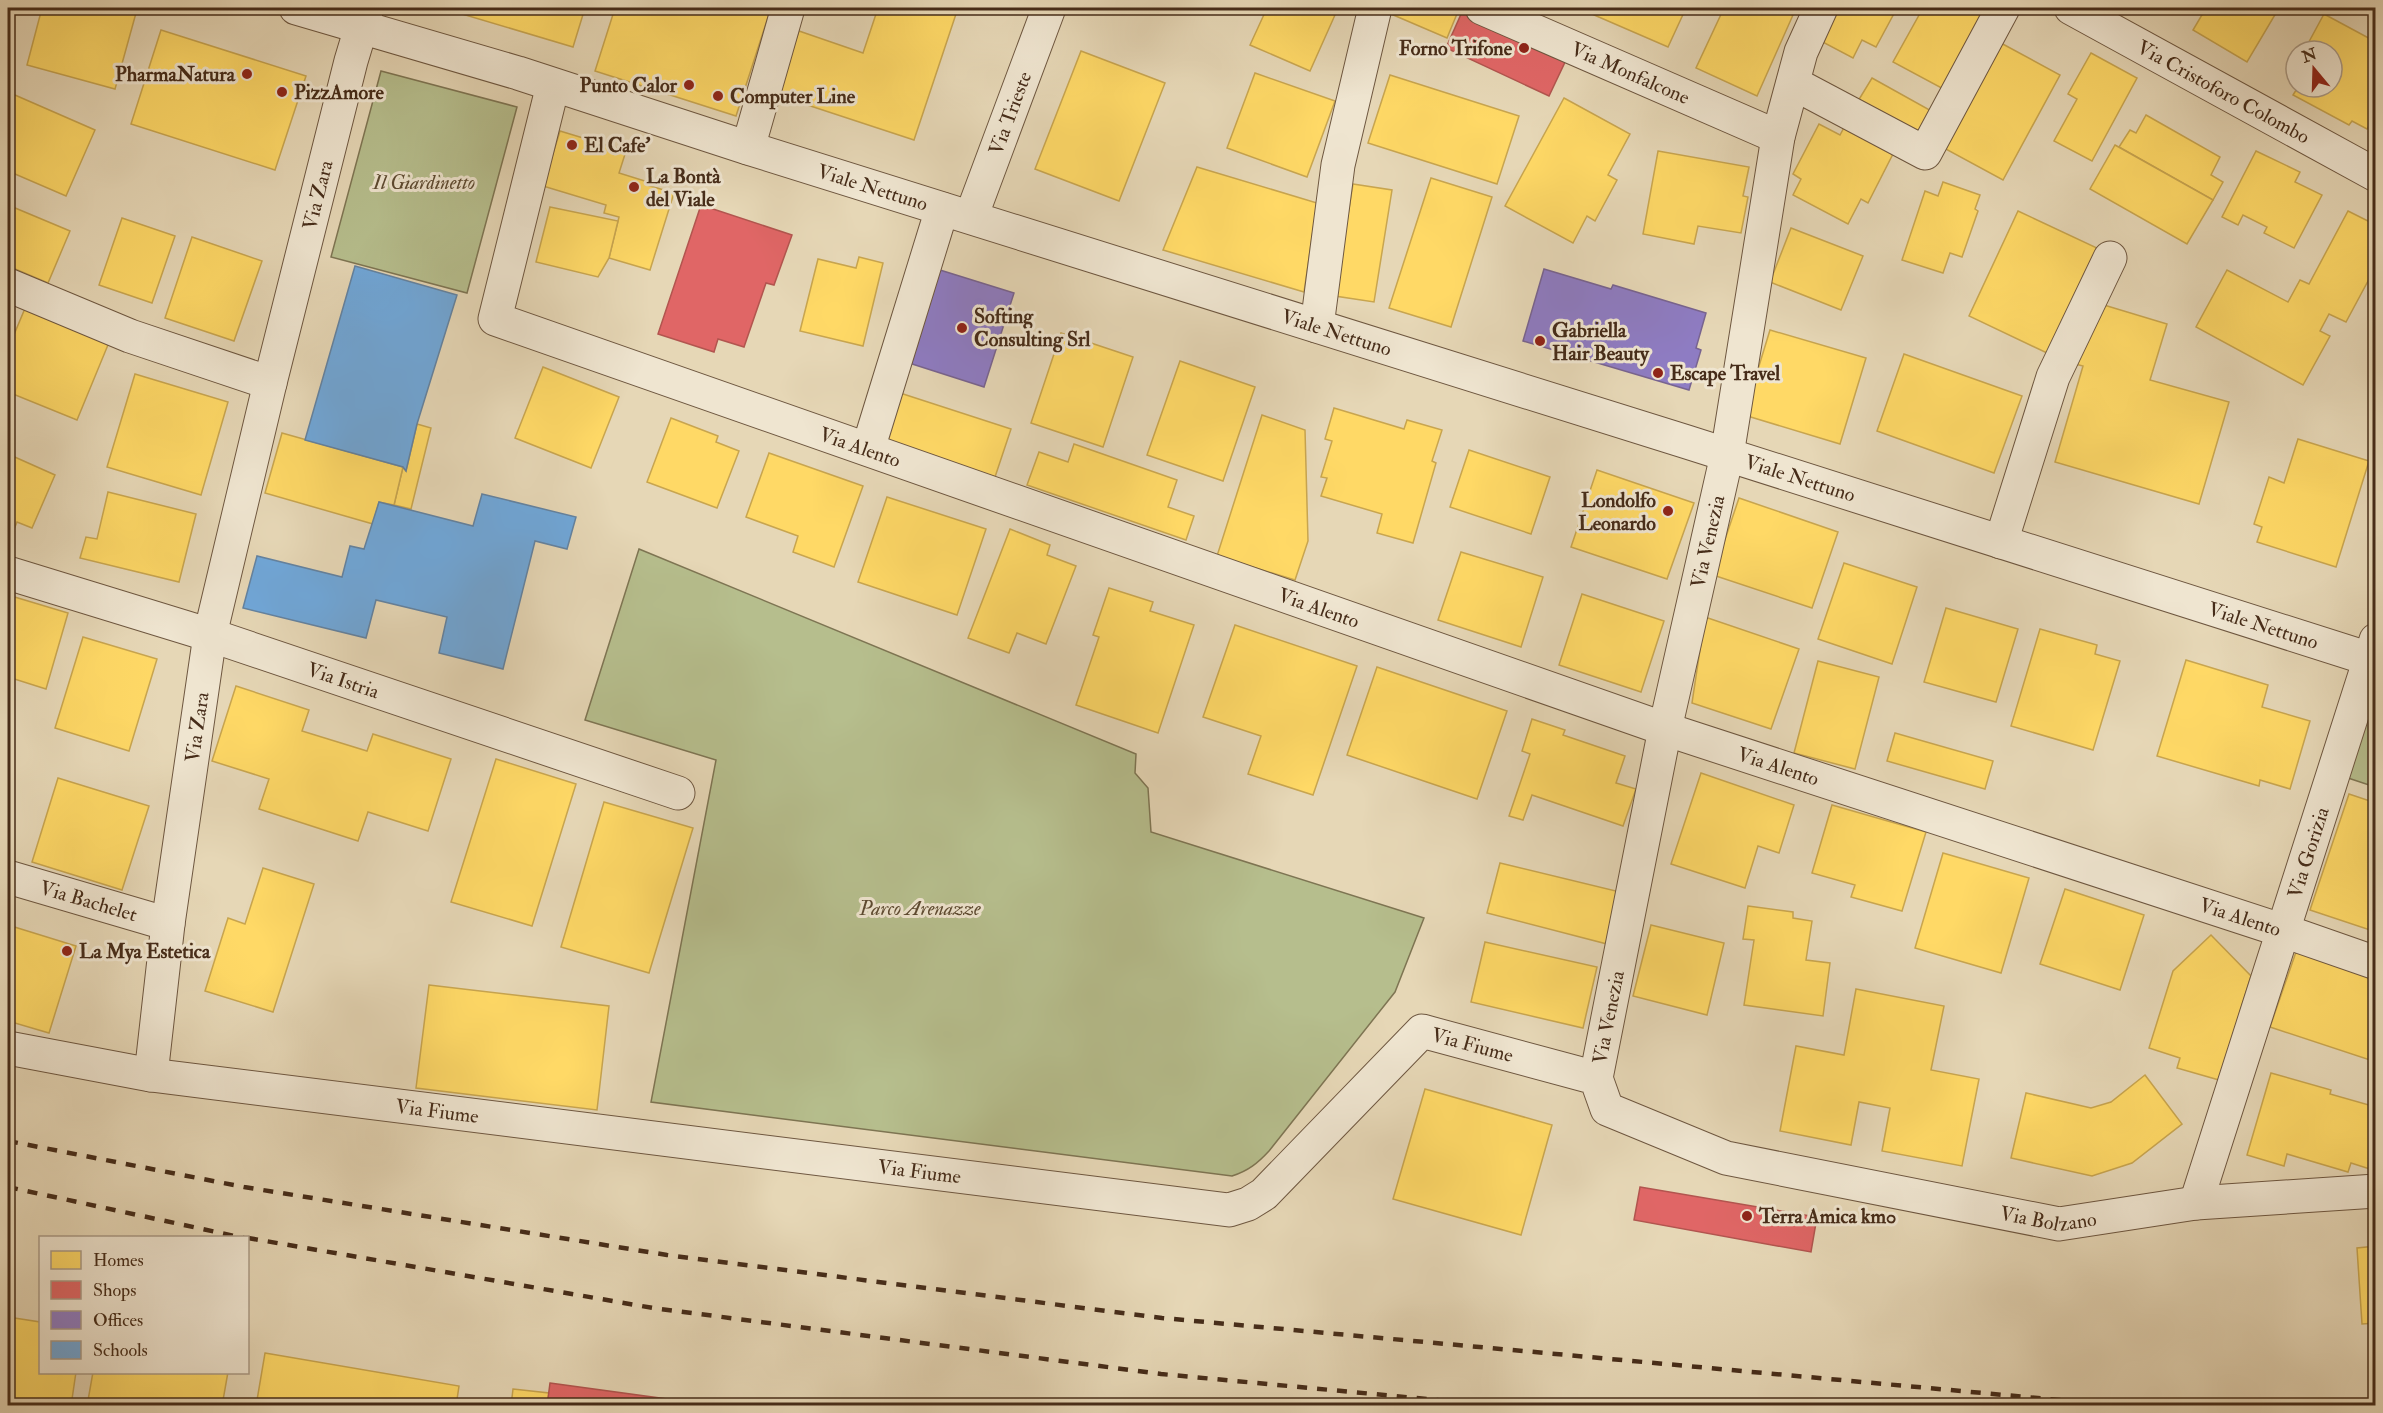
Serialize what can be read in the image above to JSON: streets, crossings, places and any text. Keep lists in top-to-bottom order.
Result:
{
  "streets": {
    "street": [
      "Via Monfalcone",
      "Via Cristoforo Colombo",
      "Via Trieste",
      "Viale Nettuno",
      "Via Zara",
      "Via Alento",
      "Via Venezia",
      "Via Istria",
      "Via Gorizia",
      "Via Bachelet",
      "Via Fiume",
      "Via Bolzano"
    ]
  },
  "crossings": [
    ["Via Monfalcone", "Via Venezia"],
    ["Via Trieste", "Viale Nettuno"],
    ["Via Trieste", "Via Alento"],
    ["Viale Nettuno", "Via Zara"],
    ["Viale Nettuno", "Via Alento"],
    ["Viale Nettuno", "Via Venezia"],
    ["Viale Nettuno", "Via Gorizia"],
    ["Via Zara", "Via Istria"],
    ["Via Zara", "Via Bachelet"],
    ["Via Zara", "Via Fiume"],
    ["Via Alento", "Via Venezia"],
    ["Via Alento", "Via Gorizia"],
    ["Via Venezia", "Via Fiume"],
    ["Via Venezia", "Via Bolzano"],
    ["Via Gorizia", "Via Bolzano"],
    ["Via Fiume", "Via Bolzano"]
  ],
  "parks": ["Il Giardinetto", "Parco Arenazze"],
  "places": [
    "Forno Trifone",
    "PharmaNatura",
    "Punto Calor",
    "PizzAmore",
    "Computer Line",
    "El Cafe'",
    "La Bontà del Viale",
    "Softing Consulting Srl",
    "Gabriella Hair Beauty",
    "Escape Travel",
    "Londolfo Leonardo",
    "La Mya Estetica",
    "Terra Amica km0"
  ],
  "legend": [
    "Homes",
    "Shops",
    "Offices",
    "Schools"
  ],
  "north": "top"
}
